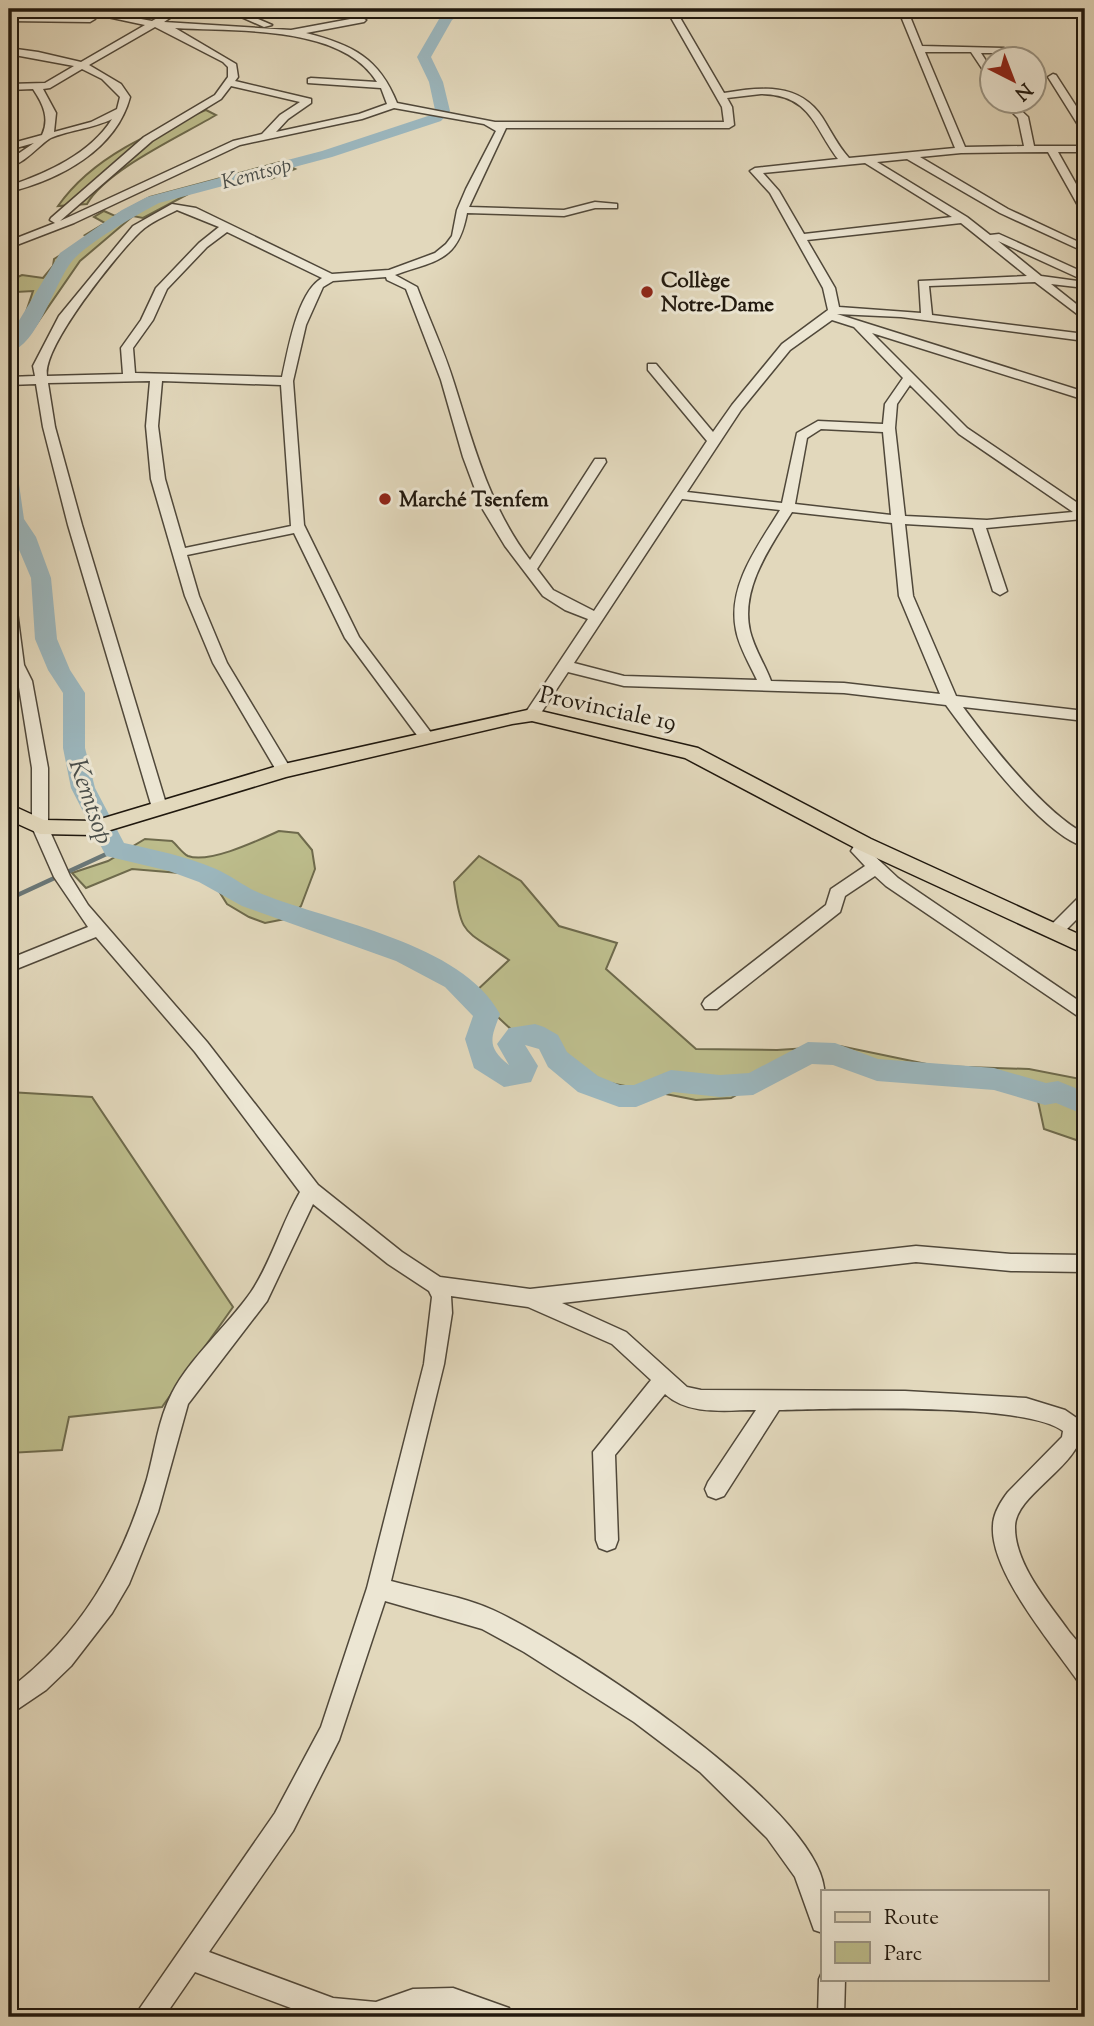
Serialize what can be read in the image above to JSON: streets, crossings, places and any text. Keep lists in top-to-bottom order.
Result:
{
  "streets": {
    "main road": ["Provinciale 19"]
  },
  "water": ["Kemtsop"],
  "places": ["Collège Notre-Dame", "Marché Tsenfem"],
  "legend": ["Route", "Parc"],
  "north": "bottom right"
}
